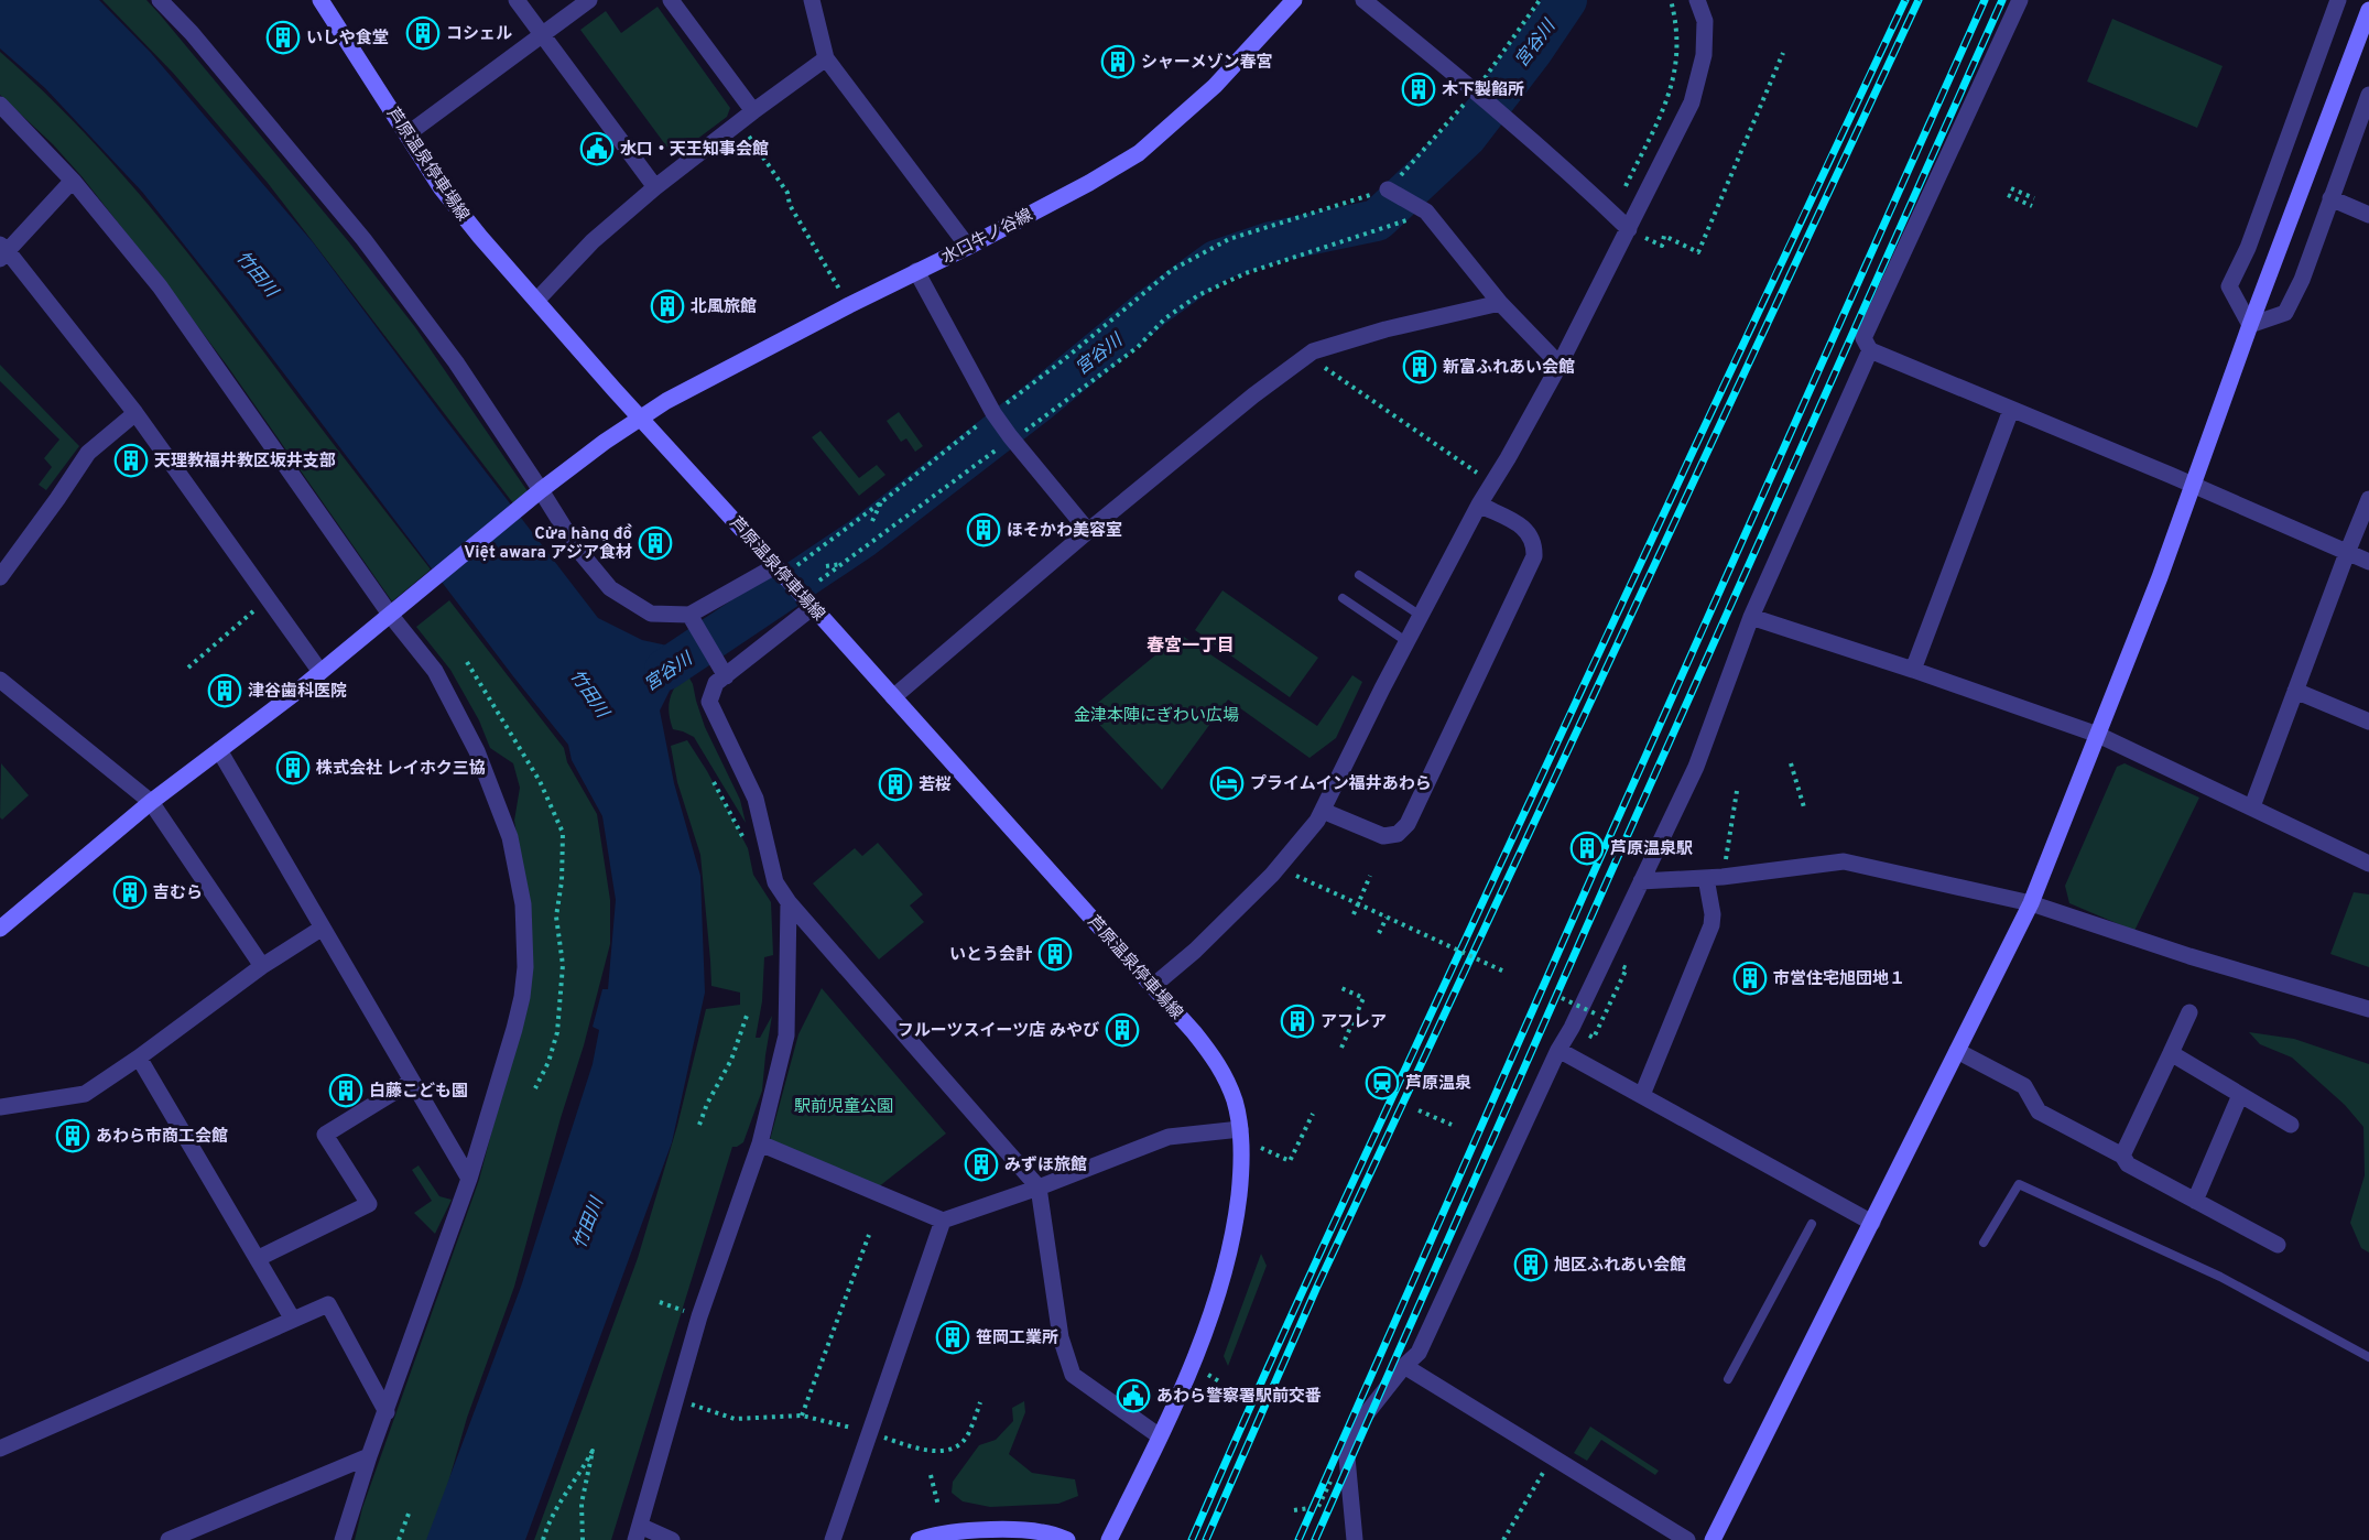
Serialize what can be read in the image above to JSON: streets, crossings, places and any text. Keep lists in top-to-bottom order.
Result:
{
  "streets": {
    "main road": ["芦原温泉停車場線", "水口牛ノ谷線"]
  },
  "crossings": [
    ["芦原温泉停車場線", "水口牛ノ谷線"]
  ],
  "districts": ["春宮一丁目"],
  "water": ["宮谷川", "竹田川"],
  "parks": ["金津本陣にぎわい広場", "駅前児童公園"],
  "places": {
    "building": [
      "コシェル",
      "いしや食堂",
      "シャーメゾン春宮",
      "木下製餡所",
      "北風旅館",
      "新富ふれあい会館",
      "天理教福井教区坂井支部",
      "ほそかわ美容室",
      "Cửa hàng đồ Việt awara アジア食材",
      "津谷歯科医院",
      "株式会社 レイホク三協",
      "若桜",
      "芦原温泉駅",
      "吉むら",
      "いとう会計",
      "市営住宅旭団地１",
      "アフレア",
      "フルーツスイーツ店 みやび",
      "白藤こども園",
      "あわら市商工会館",
      "みずほ旅館",
      "旭区ふれあい会館",
      "笹岡工業所"
    ],
    "public building": ["水口・天王知事会館", "あわら警察署駅前交番"],
    "hotel": ["プライムイン福井あわら"],
    "station": ["芦原温泉"]
  }
}
